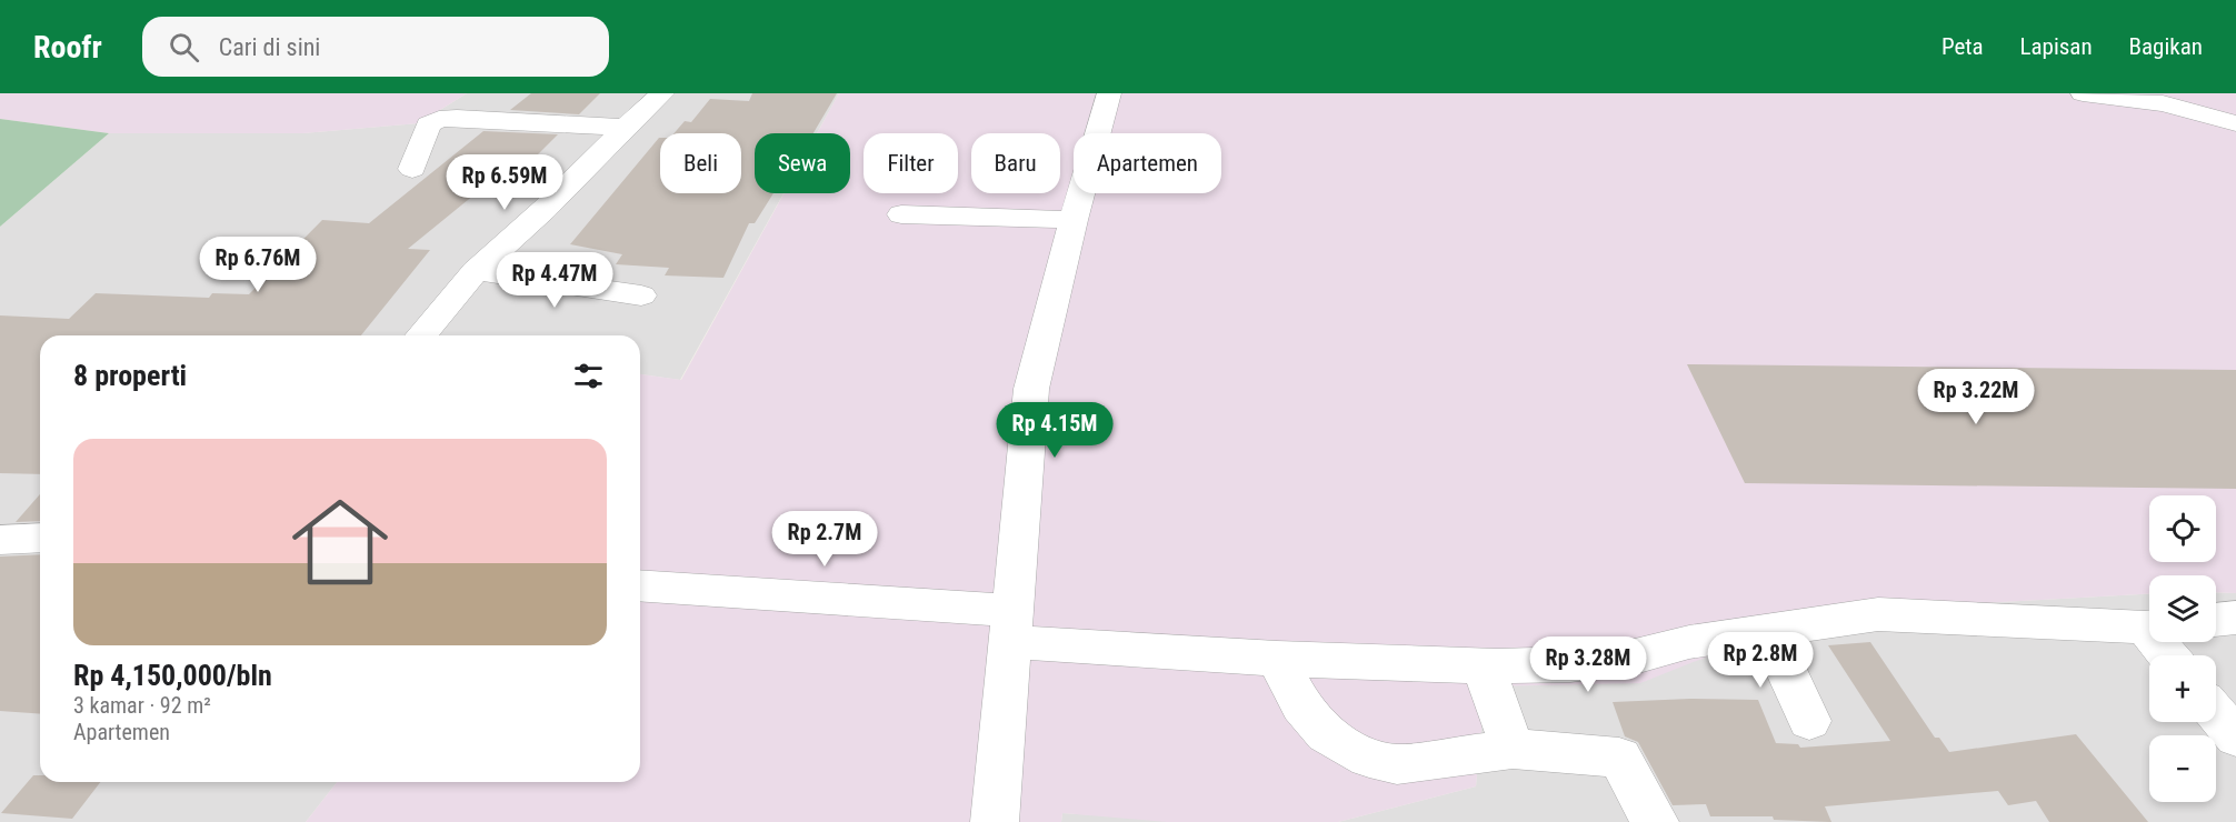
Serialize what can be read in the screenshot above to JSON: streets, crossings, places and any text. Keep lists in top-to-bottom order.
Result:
{
  "page": {
    "header": "Roofr",
    "search": "Cari di sini",
    "nav": ["Peta", "Lapisan", "Bagikan"],
    "chip": [
      "Beli",
      "Sewa",
      "Filter",
      "Baru",
      "Apartemen"
    ],
    "price": [
      "Rp 6.59M",
      "Rp 6.76M",
      "Rp 4.47M",
      "Rp 3.22M",
      "Rp 4.15M",
      "Rp 2.7M",
      "Rp 2.8M",
      "Rp 3.28M"
    ],
    "heading": "8 properti",
    "list": [
      {
        "name": "Rp 4,150,000/bln",
        "note": "3 kamar · 92 m² · Apartemen"
      }
    ],
    "map_buttons": ["+", "−"]
  }
}
